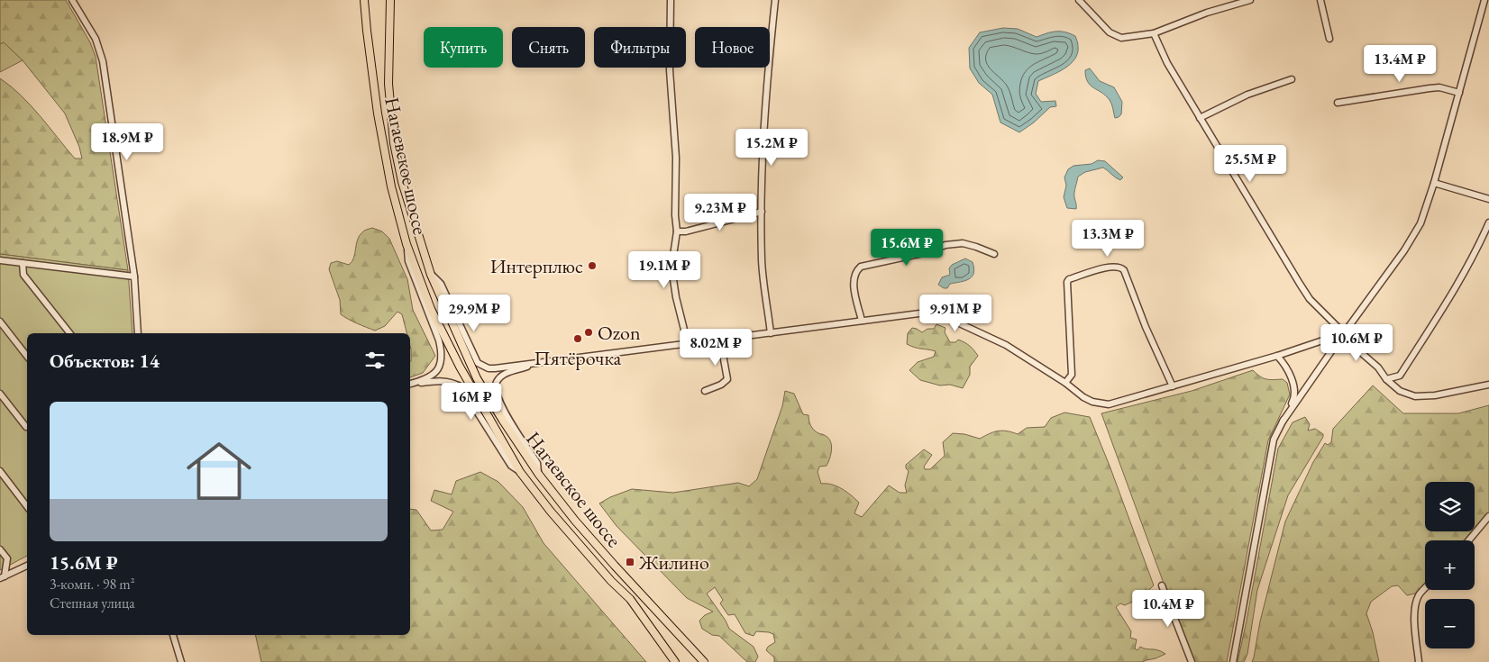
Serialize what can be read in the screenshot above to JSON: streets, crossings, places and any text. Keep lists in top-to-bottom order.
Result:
{
  "streets": {
    "main road": ["Нагаевское шоссе"]
  },
  "places": {
    "other": ["Интерплюс", "Ozon", "Пятёрочка"],
    "transit": ["Жилино"]
  },
  "page": {
    "chip": [
      "Купить",
      "Снять",
      "Фильтры",
      "Новое"
    ],
    "price": [
      "13.4M ₽",
      "18.9M ₽",
      "15.2M ₽",
      "25.5M ₽",
      "9.23M ₽",
      "13.3M ₽",
      "15.6M ₽",
      "19.1M ₽",
      "29.9M ₽",
      "9.91M ₽",
      "10.6M ₽",
      "8.02M ₽",
      "16M ₽",
      "10.4M ₽"
    ],
    "heading": "Объектов: 14",
    "list": [
      {
        "name": "15.6M ₽",
        "note": "3-комн. · 98 m² · Степная улица"
      }
    ],
    "map_buttons": ["+", "−"]
  }
}
